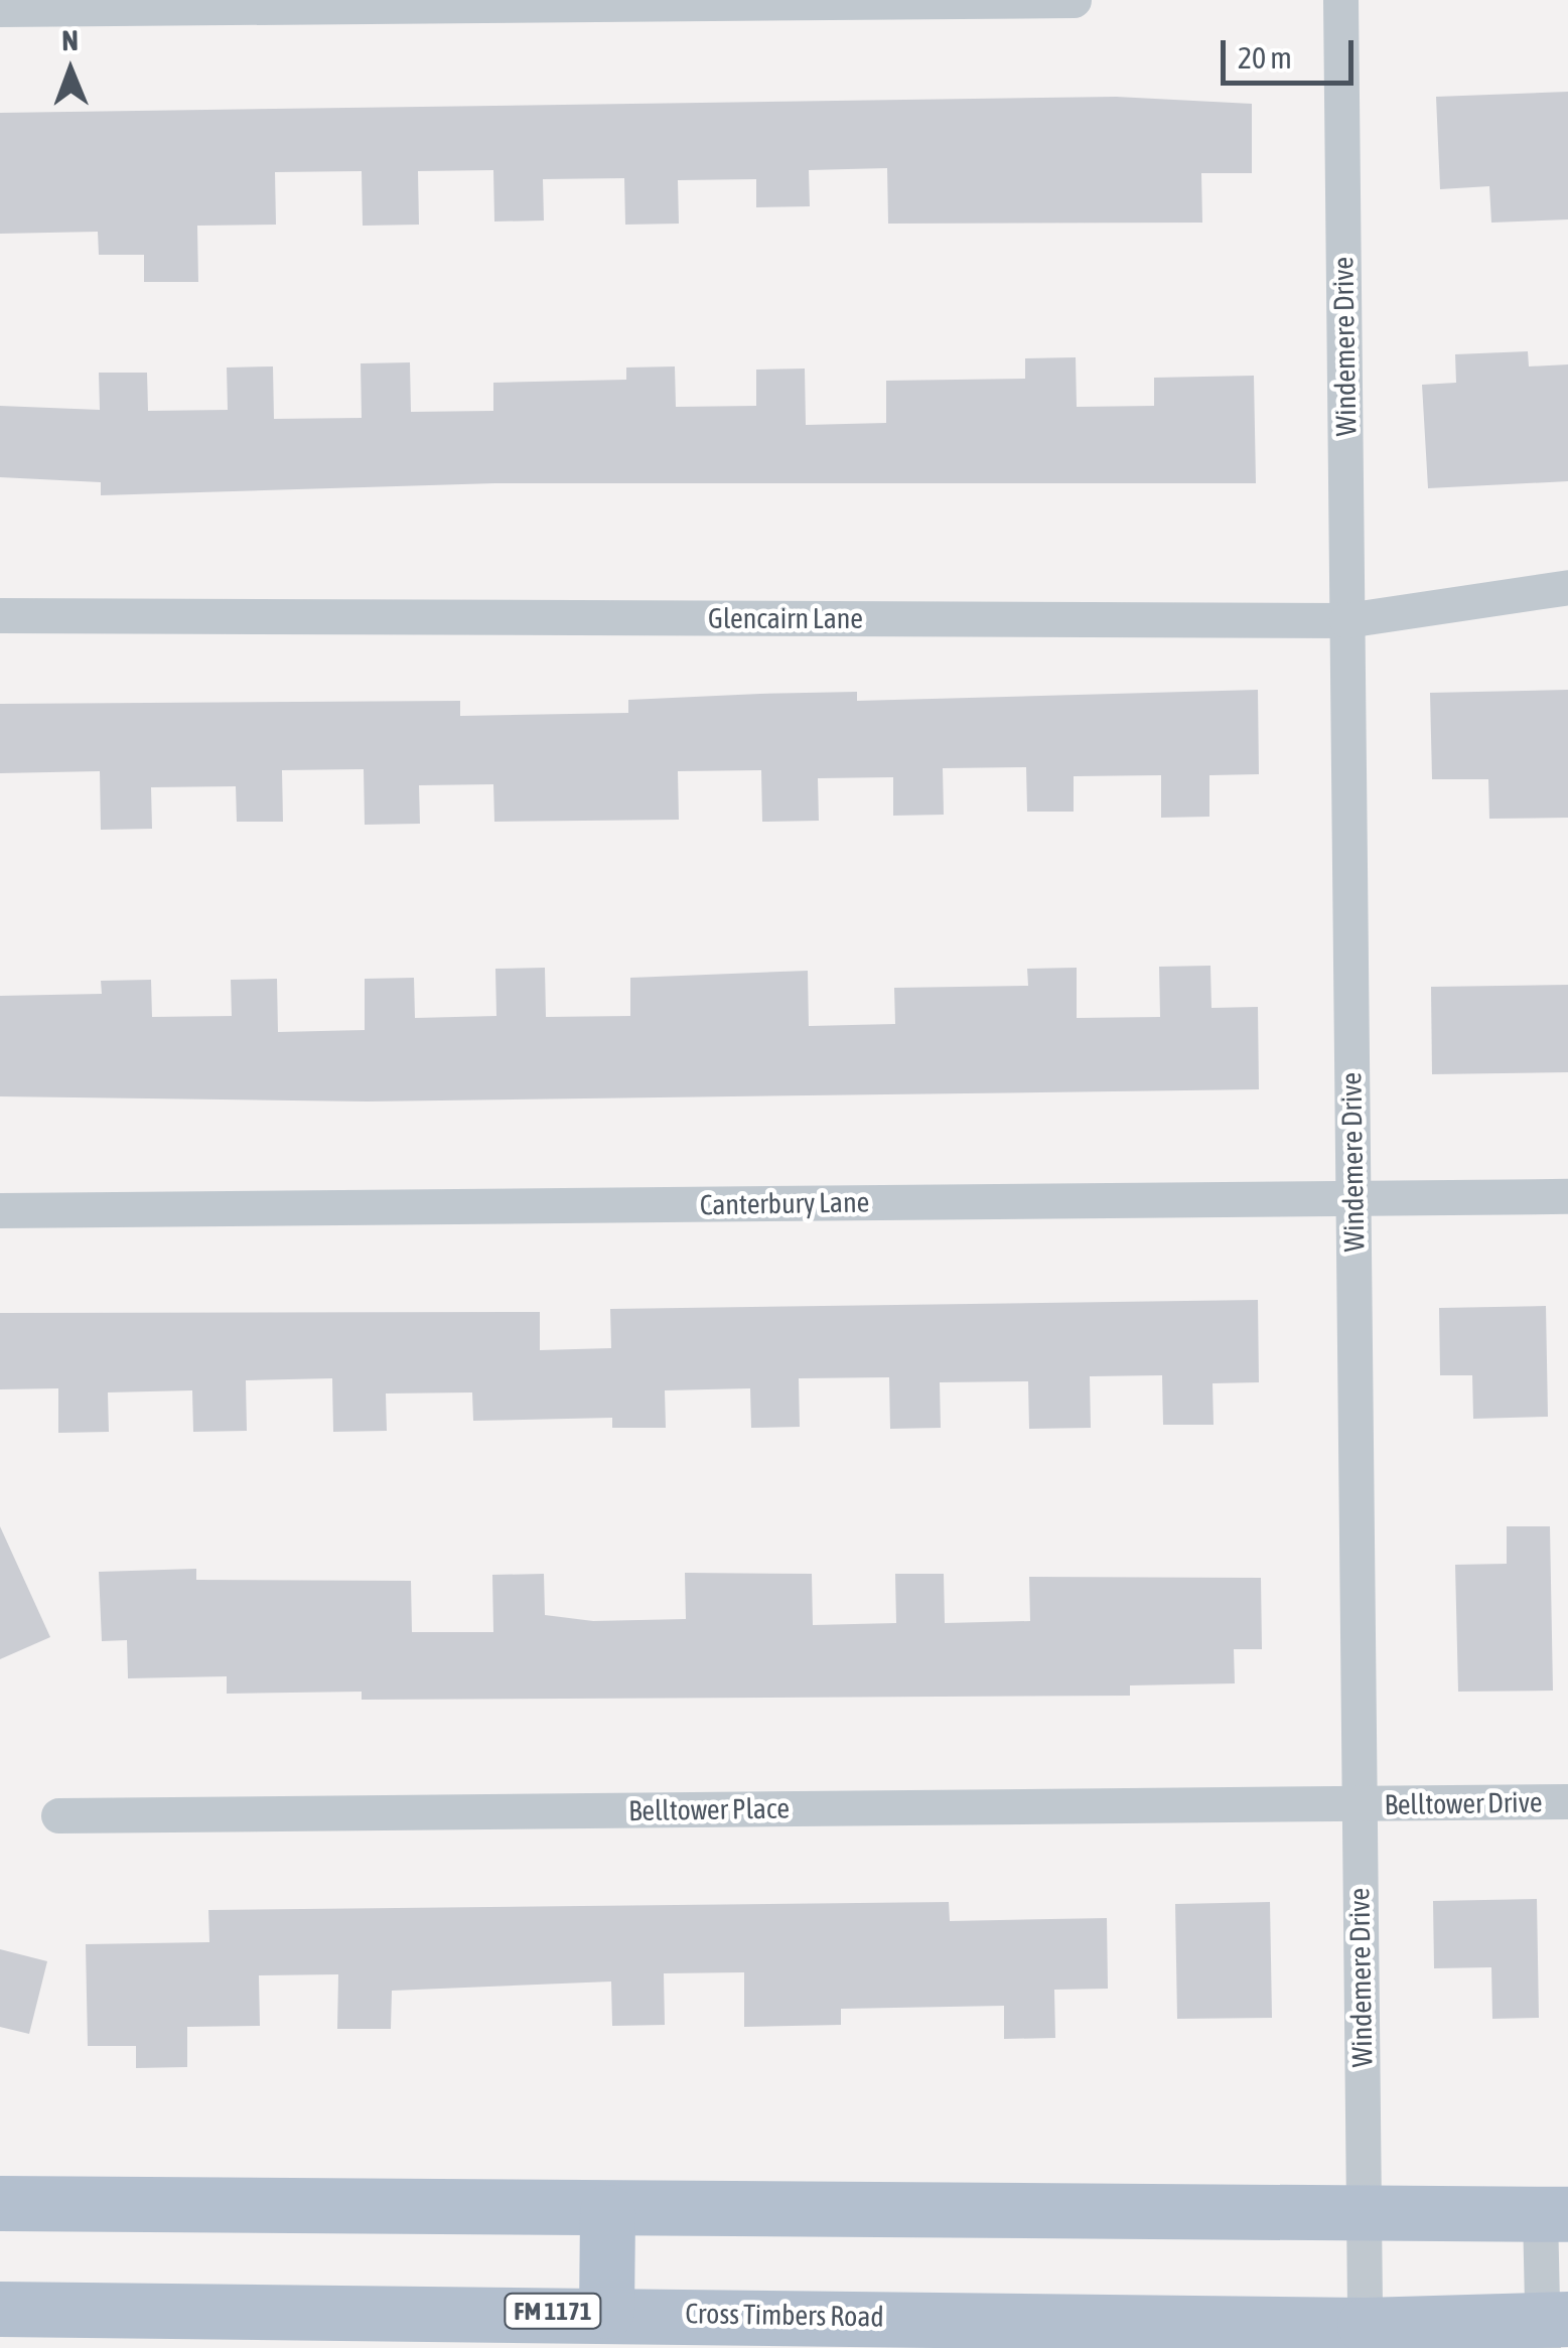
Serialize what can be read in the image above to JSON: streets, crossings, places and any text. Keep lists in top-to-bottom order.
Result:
{
  "streets": {
    "main road": ["FM 1171", "Cross Timbers Road"],
    "street": [
      "Windemere Drive",
      "Glencairn Lane",
      "Canterbury Lane",
      "Belltower Drive",
      "Belltower Place"
    ]
  },
  "crossings": [
    ["Windemere Drive", "Glencairn Lane"],
    ["Windemere Drive", "Canterbury Lane"],
    ["Windemere Drive", "Belltower Drive"],
    ["Windemere Drive", "Belltower Place"],
    ["Windemere Drive", "Cross Timbers Road"],
    ["Belltower Drive", "Belltower Place"]
  ],
  "scale_bar": "20 m",
  "north": "top"
}
